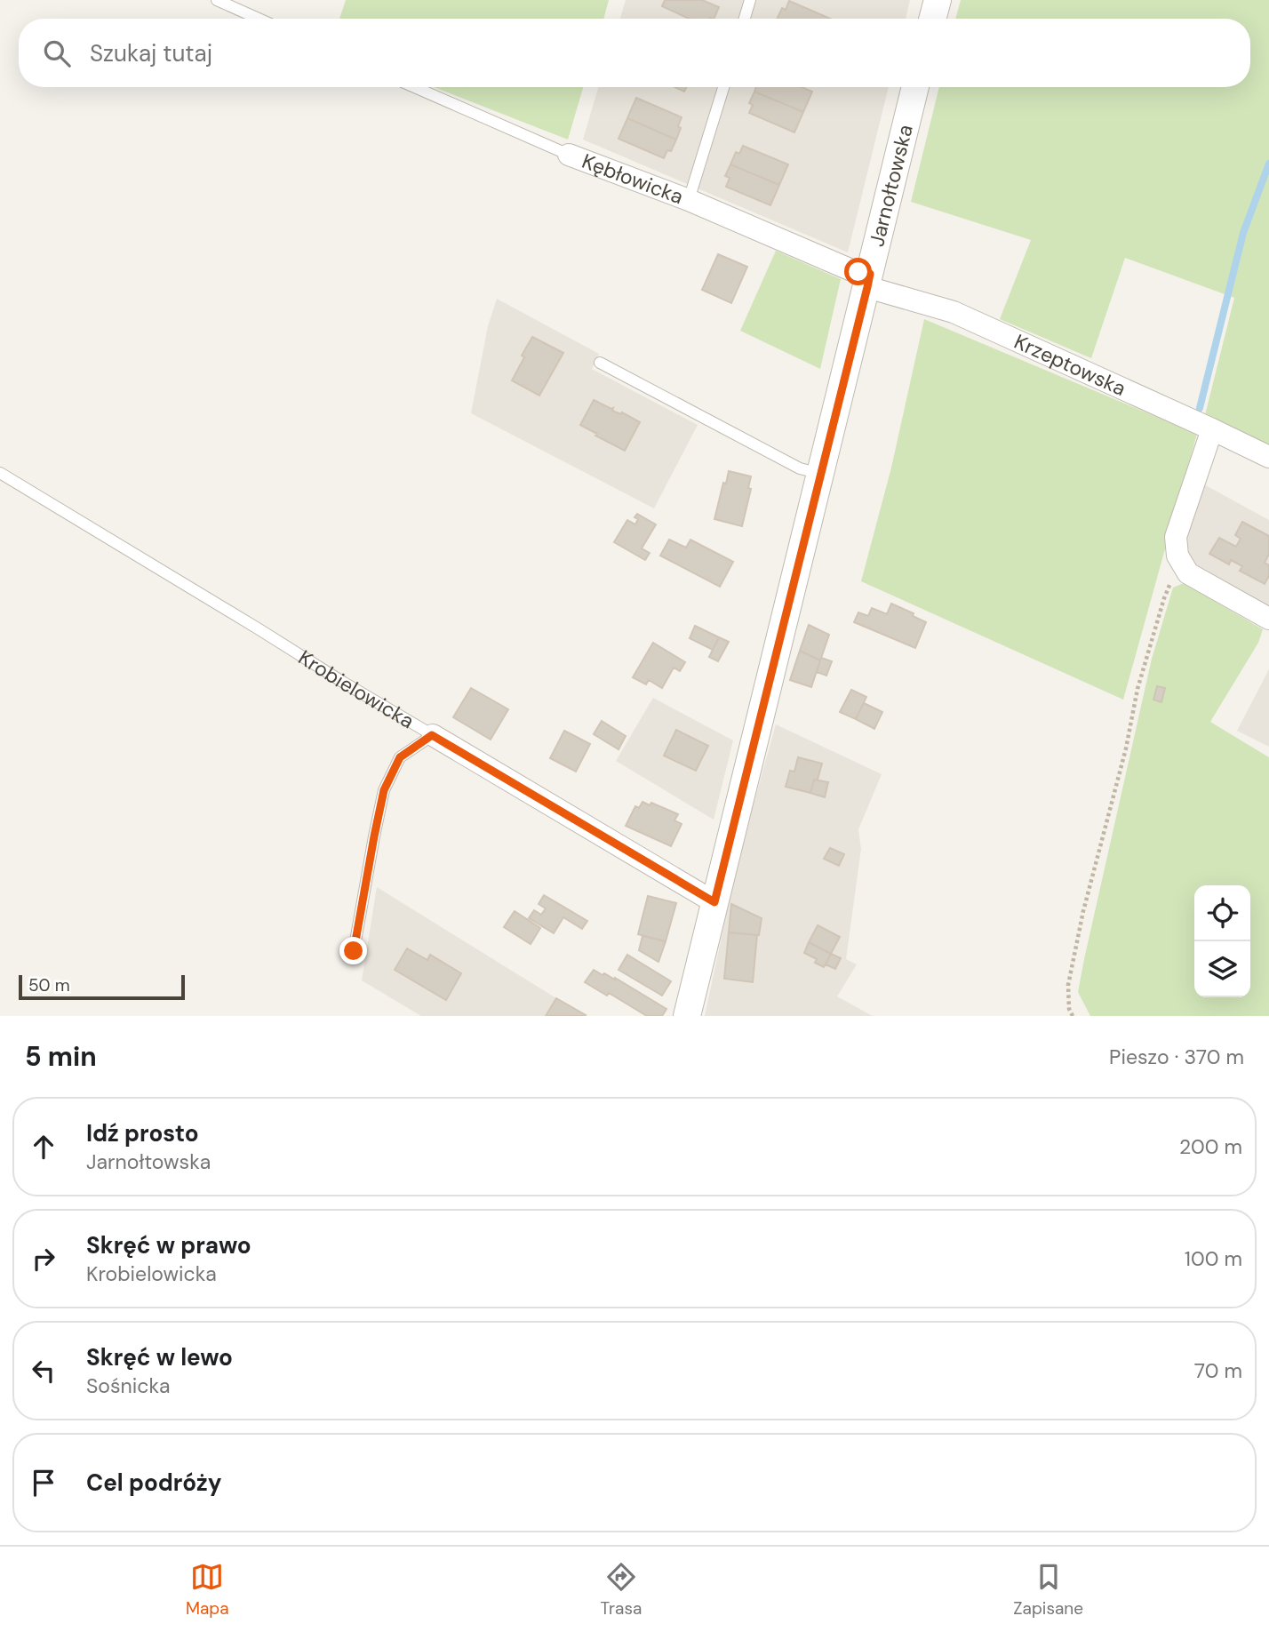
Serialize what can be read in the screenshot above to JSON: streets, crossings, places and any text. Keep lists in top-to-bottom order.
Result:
{
  "streets": {
    "street": [
      "Kębłowicka",
      "Jarnołtowska",
      "Krzeptowska",
      "Krobielowicka"
    ]
  },
  "crossings": [
    ["Kębłowicka", "Jarnołtowska"],
    ["Kębłowicka", "Krzeptowska"],
    ["Jarnołtowska", "Krzeptowska"],
    ["Jarnołtowska", "Krobielowicka"]
  ],
  "scale_bar": "50 m",
  "page": {
    "search": "Szukaj tutaj",
    "scale": "50 m",
    "heading": ["5 min", "Pieszo · 370 m"],
    "list": [
      ["Idź prosto", "Jarnołtowska", "200 m"],
      ["Skręć w prawo", "Krobielowicka", "100 m"],
      ["Skręć w lewo", "Sośnicka", "70 m"],
      "Cel podróży"
    ],
    "nav": ["Mapa", "Trasa", "Zapisane"]
  }
}
